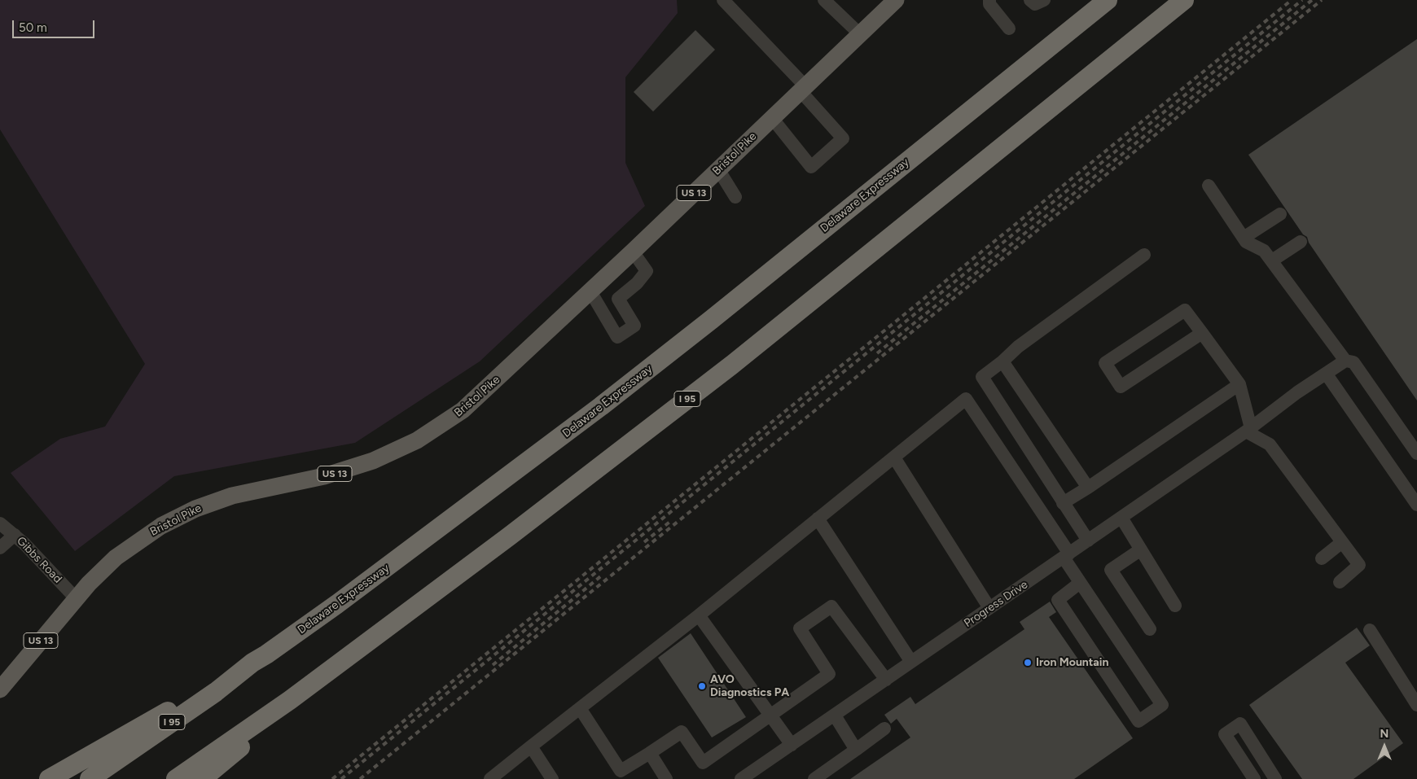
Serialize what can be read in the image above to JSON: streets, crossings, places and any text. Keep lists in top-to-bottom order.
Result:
{
  "streets": {
    "highway": ["Delaware Expressway", "I 95"],
    "main road": ["Bristol Pike", "US 13"],
    "street": ["Gibbs Road", "Progress Drive"]
  },
  "crossings": [
    ["Bristol Pike", "Gibbs Road"]
  ],
  "places": ["Iron Mountain", "AVO Diagnostics PA"],
  "scale_bar": "50 m",
  "north": "top"
}
